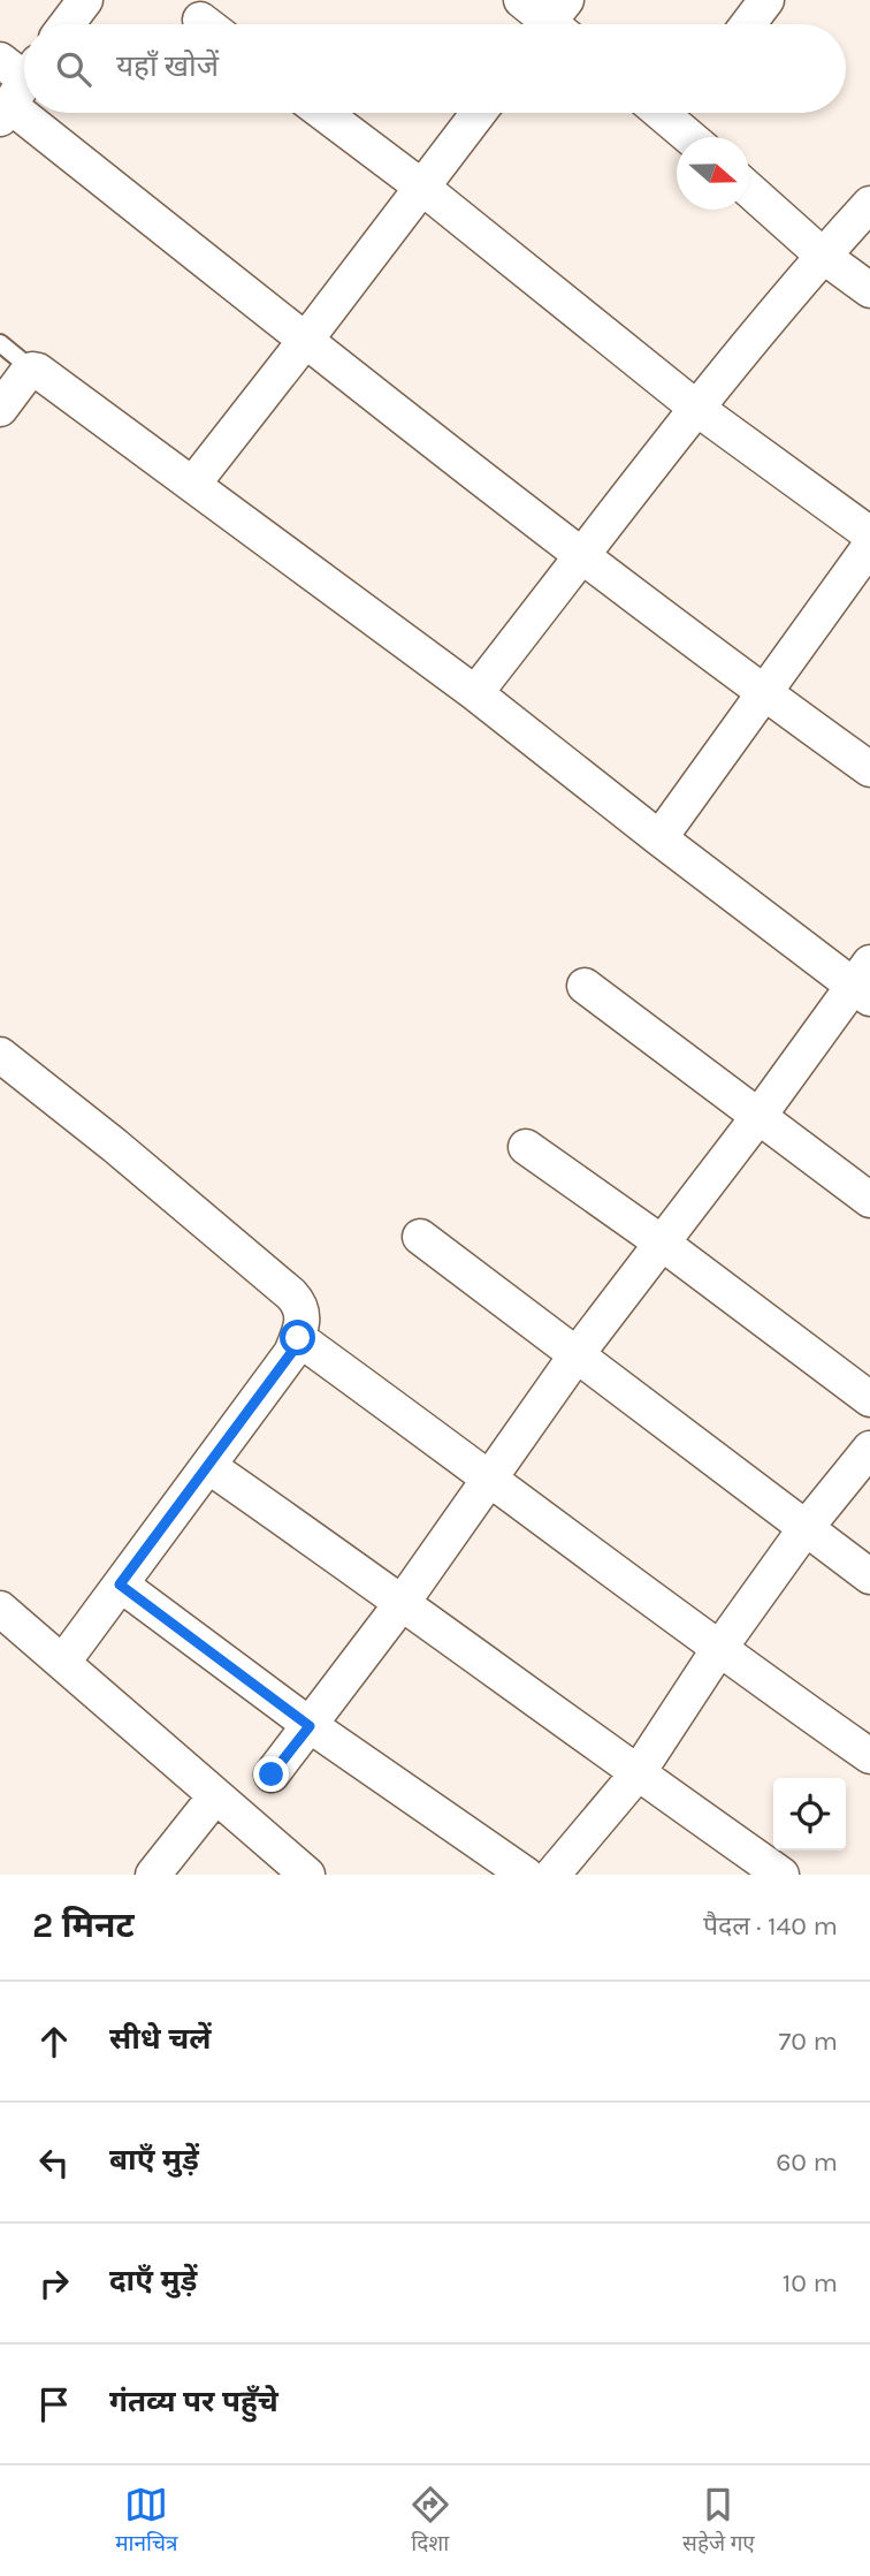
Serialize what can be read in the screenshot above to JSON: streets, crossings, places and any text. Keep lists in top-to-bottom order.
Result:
{
  "north": "right",
  "page": {
    "search": "यहाँ खोजें",
    "heading": ["2 मिनट", "पैदल · 140 m"],
    "list": [
      ["सीधे चलें", "70 m"],
      ["बाएँ मुड़ें", "60 m"],
      ["दाएँ मुड़ें", "10 m"],
      "गंतव्य पर पहुँचे"
    ],
    "nav": ["मानचित्र", "दिशा", "सहेजे गए"]
  }
}
